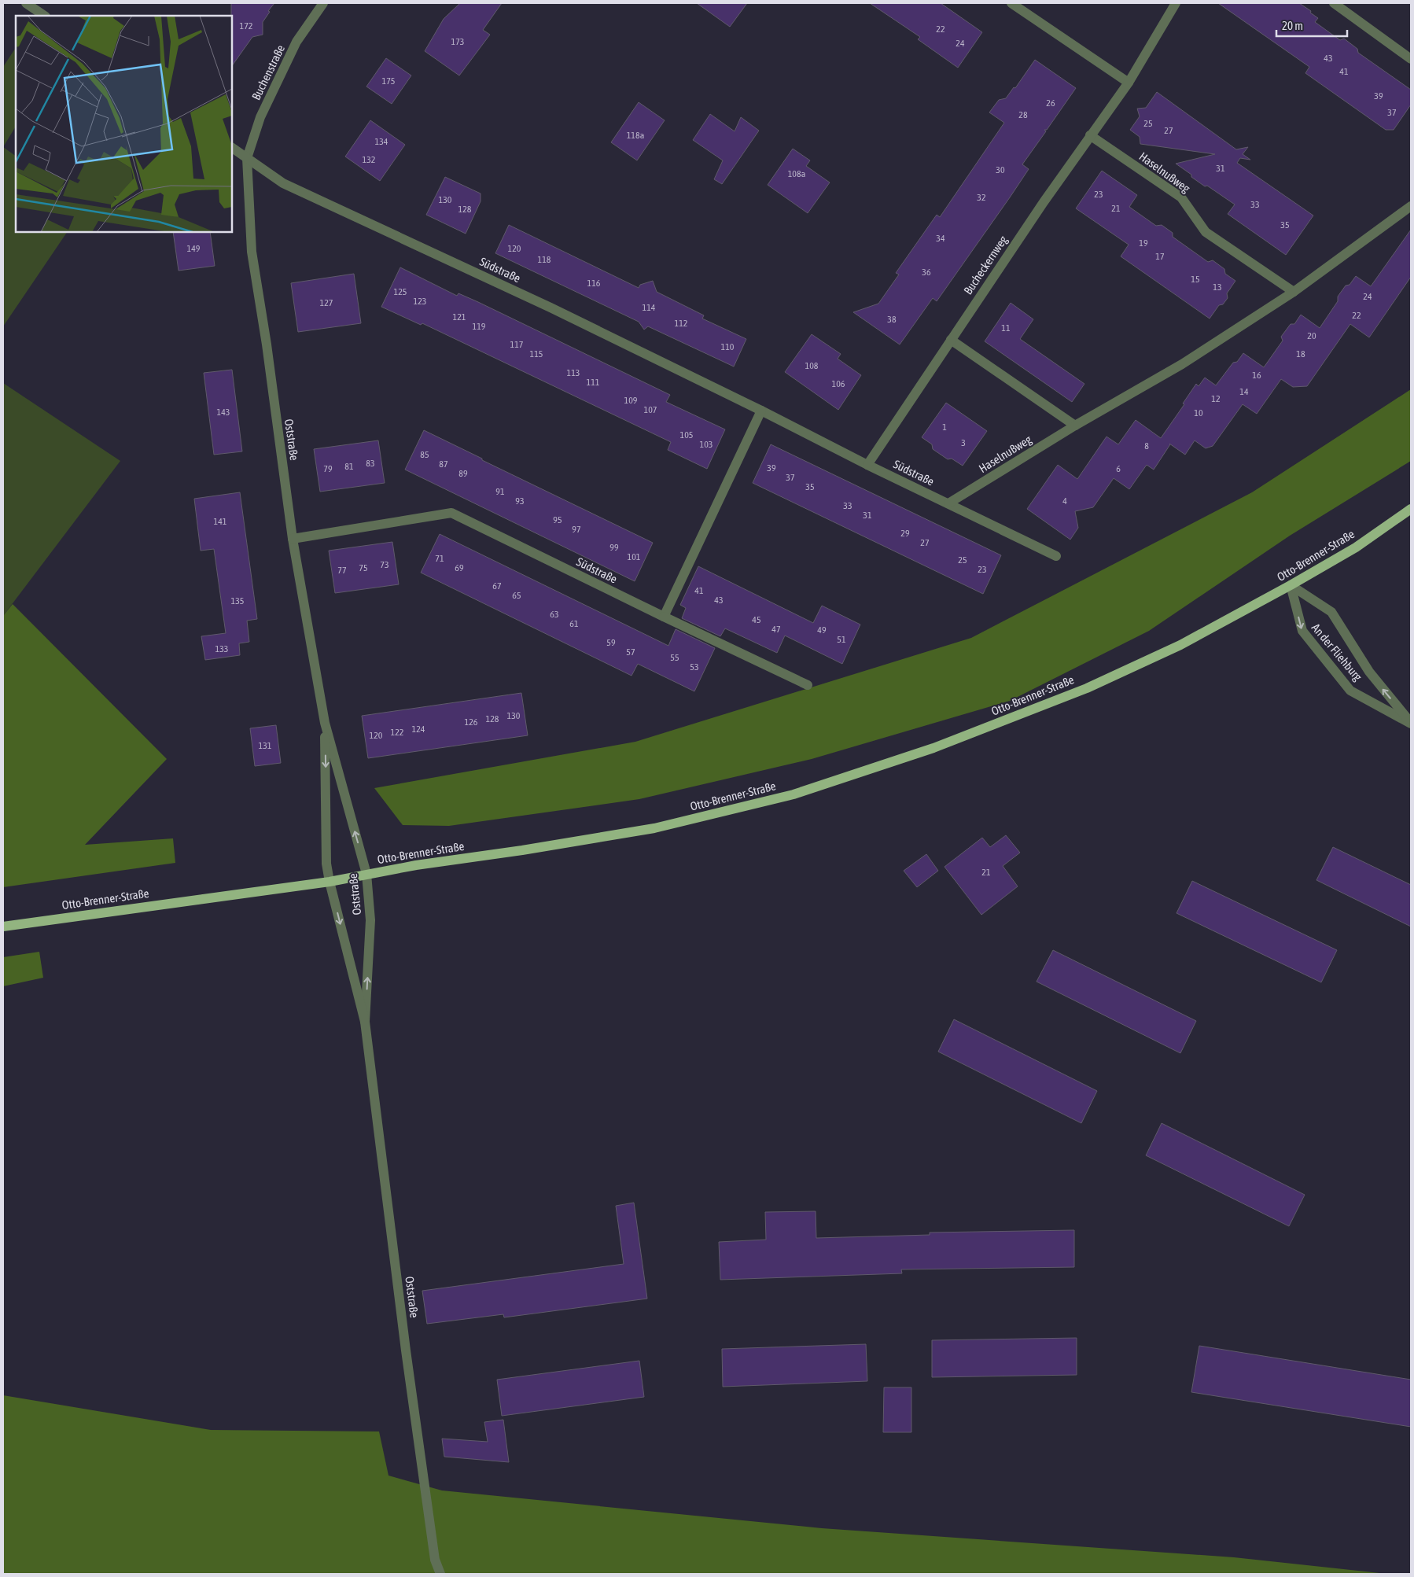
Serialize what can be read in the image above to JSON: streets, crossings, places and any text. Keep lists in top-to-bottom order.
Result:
{
  "streets": {
    "main road": ["Otto-Brenner-Straße"],
    "street": [
      "Buchenstraße",
      "Haselnußweg",
      "Bucheckernweg",
      "Südstraße",
      "Oststraße",
      "An der Fliehburg"
    ]
  },
  "crossings": [
    ["Buchenstraße", "Südstraße"],
    ["Buchenstraße", "Oststraße"],
    ["Haselnußweg", "Bucheckernweg"],
    ["Haselnußweg", "Südstraße"],
    ["Bucheckernweg", "Südstraße"],
    ["Südstraße", "Oststraße"],
    ["Oststraße", "Otto-Brenner-Straße"],
    ["Otto-Brenner-Straße", "An der Fliehburg"]
  ],
  "house_numbers": [
    "172",
    "22",
    "173",
    "24",
    "43",
    "41",
    "175",
    "39",
    "26",
    "37",
    "28",
    "25",
    "27",
    "118a",
    "134",
    "132",
    "31",
    "30",
    "108a",
    "23",
    "32",
    "130",
    "33",
    "21",
    "128",
    "35",
    "34",
    "19",
    "149",
    "120",
    "17",
    "118",
    "36",
    "15",
    "116",
    "13",
    "125",
    "24",
    "123",
    "127",
    "114",
    "22",
    "121",
    "38",
    "112",
    "119",
    "11",
    "20",
    "117",
    "110",
    "115",
    "18",
    "108",
    "113",
    "16",
    "111",
    "106",
    "14",
    "12",
    "109",
    "107",
    "143",
    "10",
    "1",
    "105",
    "3",
    "103",
    "8",
    "85",
    "83",
    "87",
    "81",
    "39",
    "79",
    "6",
    "89",
    "37",
    "35",
    "91",
    "93",
    "4",
    "33",
    "31",
    "95",
    "141",
    "97",
    "29",
    "27",
    "99",
    "101",
    "71",
    "25",
    "73",
    "75",
    "69",
    "23",
    "77",
    "67",
    "41",
    "65",
    "43",
    "135",
    "63",
    "45",
    "61",
    "47",
    "49",
    "51",
    "59",
    "133",
    "57",
    "55",
    "53",
    "130",
    "128",
    "126",
    "124",
    "122",
    "120",
    "131",
    "21"
  ],
  "scale_bar": "20 m"
}
